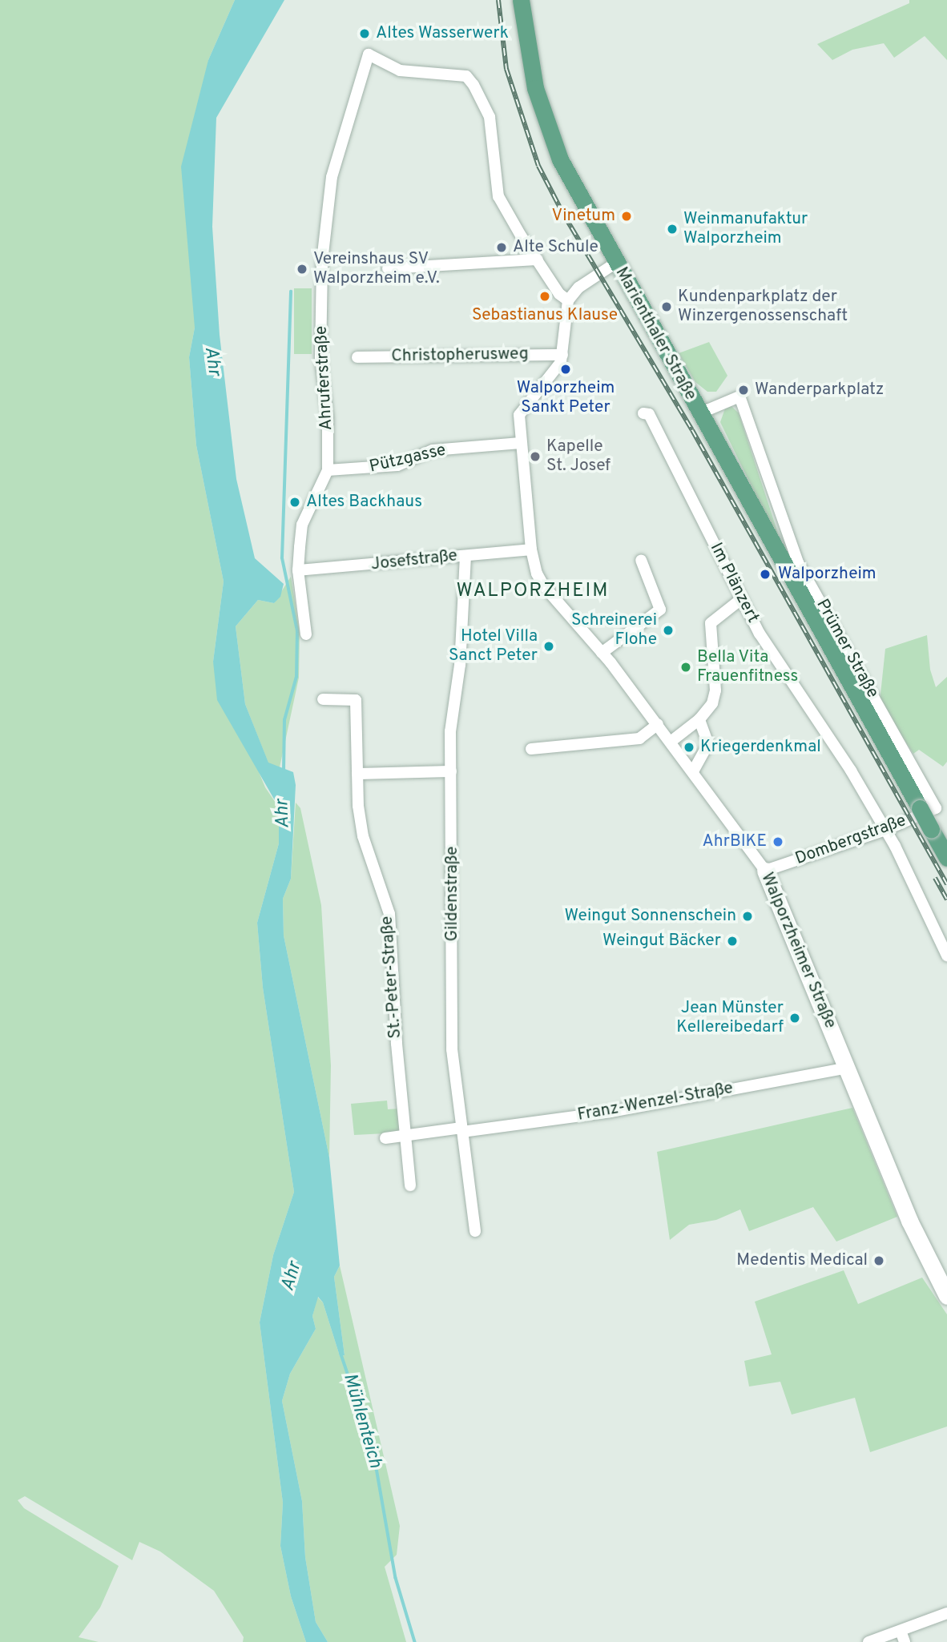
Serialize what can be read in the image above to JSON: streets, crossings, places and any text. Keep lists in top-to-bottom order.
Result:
{
  "streets": {
    "main road": ["Marienthaler Straße"],
    "street": [
      "Christopherusweg",
      "Ahruferstraße",
      "Pützgasse",
      "Josefstraße",
      "Im Plänzert",
      "Prümer Straße",
      "Dombergstraße",
      "Gildenstraße",
      "Walporzheimer Straße",
      "St.-Peter-Straße",
      "Franz-Wenzel-Straße"
    ]
  },
  "crossings": [
    ["Marienthaler Straße", "Prümer Straße"],
    ["Marienthaler Straße", "Dombergstraße"],
    ["Christopherusweg", "Walporzheimer Straße"],
    ["Ahruferstraße", "Pützgasse"],
    ["Ahruferstraße", "Josefstraße"],
    ["Pützgasse", "Walporzheimer Straße"],
    ["Josefstraße", "Gildenstraße"],
    ["Josefstraße", "Walporzheimer Straße"],
    ["Im Plänzert", "Dombergstraße"],
    ["Prümer Straße", "Dombergstraße"],
    ["Dombergstraße", "Walporzheimer Straße"],
    ["Gildenstraße", "Franz-Wenzel-Straße"],
    ["Walporzheimer Straße", "Franz-Wenzel-Straße"],
    ["St.-Peter-Straße", "Franz-Wenzel-Straße"]
  ],
  "districts": ["WALPORZHEIM"],
  "water": ["Ahr", "Mühlenteich"],
  "places": [
    "Altes Wasserwerk",
    "Vinetum",
    "Weinmanufaktur Walporzheim",
    "Alte Schule",
    "Vereinshaus SV Walporzheim e.V.",
    "Sebastianus Klause",
    "Kundenparkplatz der Winzergenossenschaft",
    "Walporzheim Sankt Peter",
    "Wanderparkplatz",
    "Kapelle St. Josef",
    "Altes Backhaus",
    "Walporzheim",
    "Schreinerei Flohe",
    "Hotel Villa Sanct Peter",
    "Bella Vita Frauenfitness",
    "Kriegerdenkmal",
    "AhrBIKE",
    "Weingut Sonnenschein",
    "Weingut Bäcker",
    "Jean Münster Kellereibedarf",
    "Medentis Medical"
  ]
}
